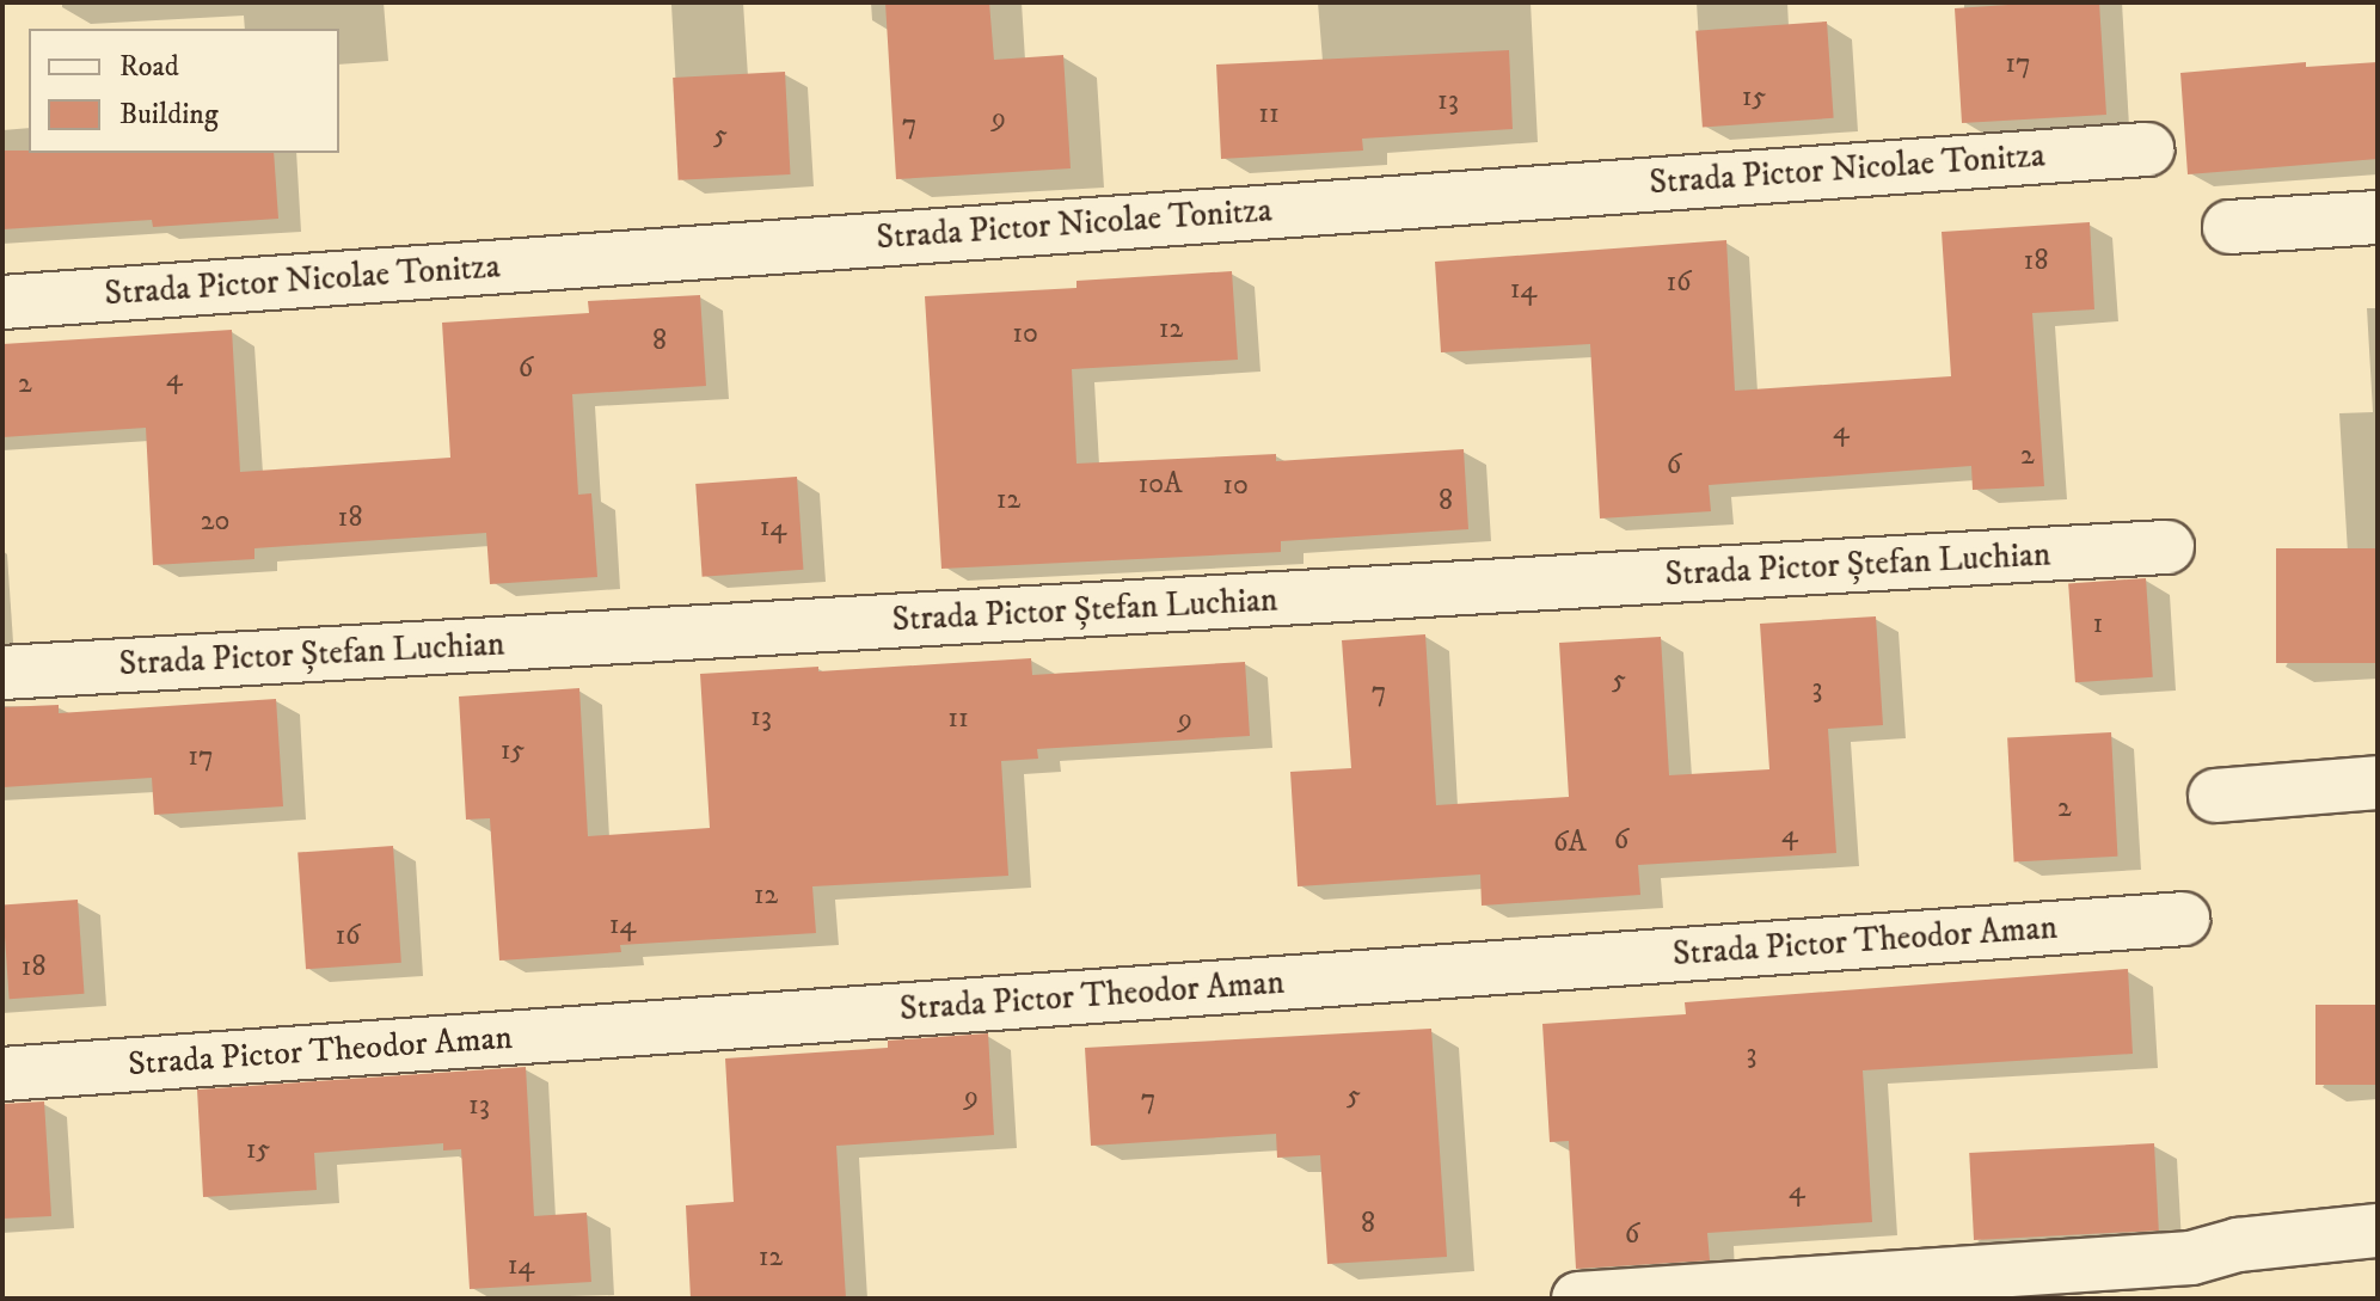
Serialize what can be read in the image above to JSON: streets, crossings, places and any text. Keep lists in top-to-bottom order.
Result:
{
  "streets": {
    "street": ["Strada Pictor Nicolae Tonitza", "Strada Pictor Ștefan Luchian", "Strada Pictor Theodor Aman"]
  },
  "house_numbers": [
    "17",
    "15",
    "13",
    "11",
    "9",
    "7",
    "5",
    "18",
    "16",
    "14",
    "12",
    "10",
    "8",
    "6",
    "4",
    "2",
    "4",
    "2",
    "6",
    "10A",
    "10",
    "12",
    "8",
    "18",
    "20",
    "14",
    "1",
    "5",
    "3",
    "7",
    "13",
    "11",
    "9",
    "15",
    "17",
    "2",
    "4",
    "6",
    "6A",
    "12",
    "14",
    "16",
    "18",
    "3",
    "5",
    "9",
    "7",
    "13",
    "15",
    "4",
    "8",
    "6",
    "12",
    "14"
  ],
  "legend": ["Road", "Building"]
}
